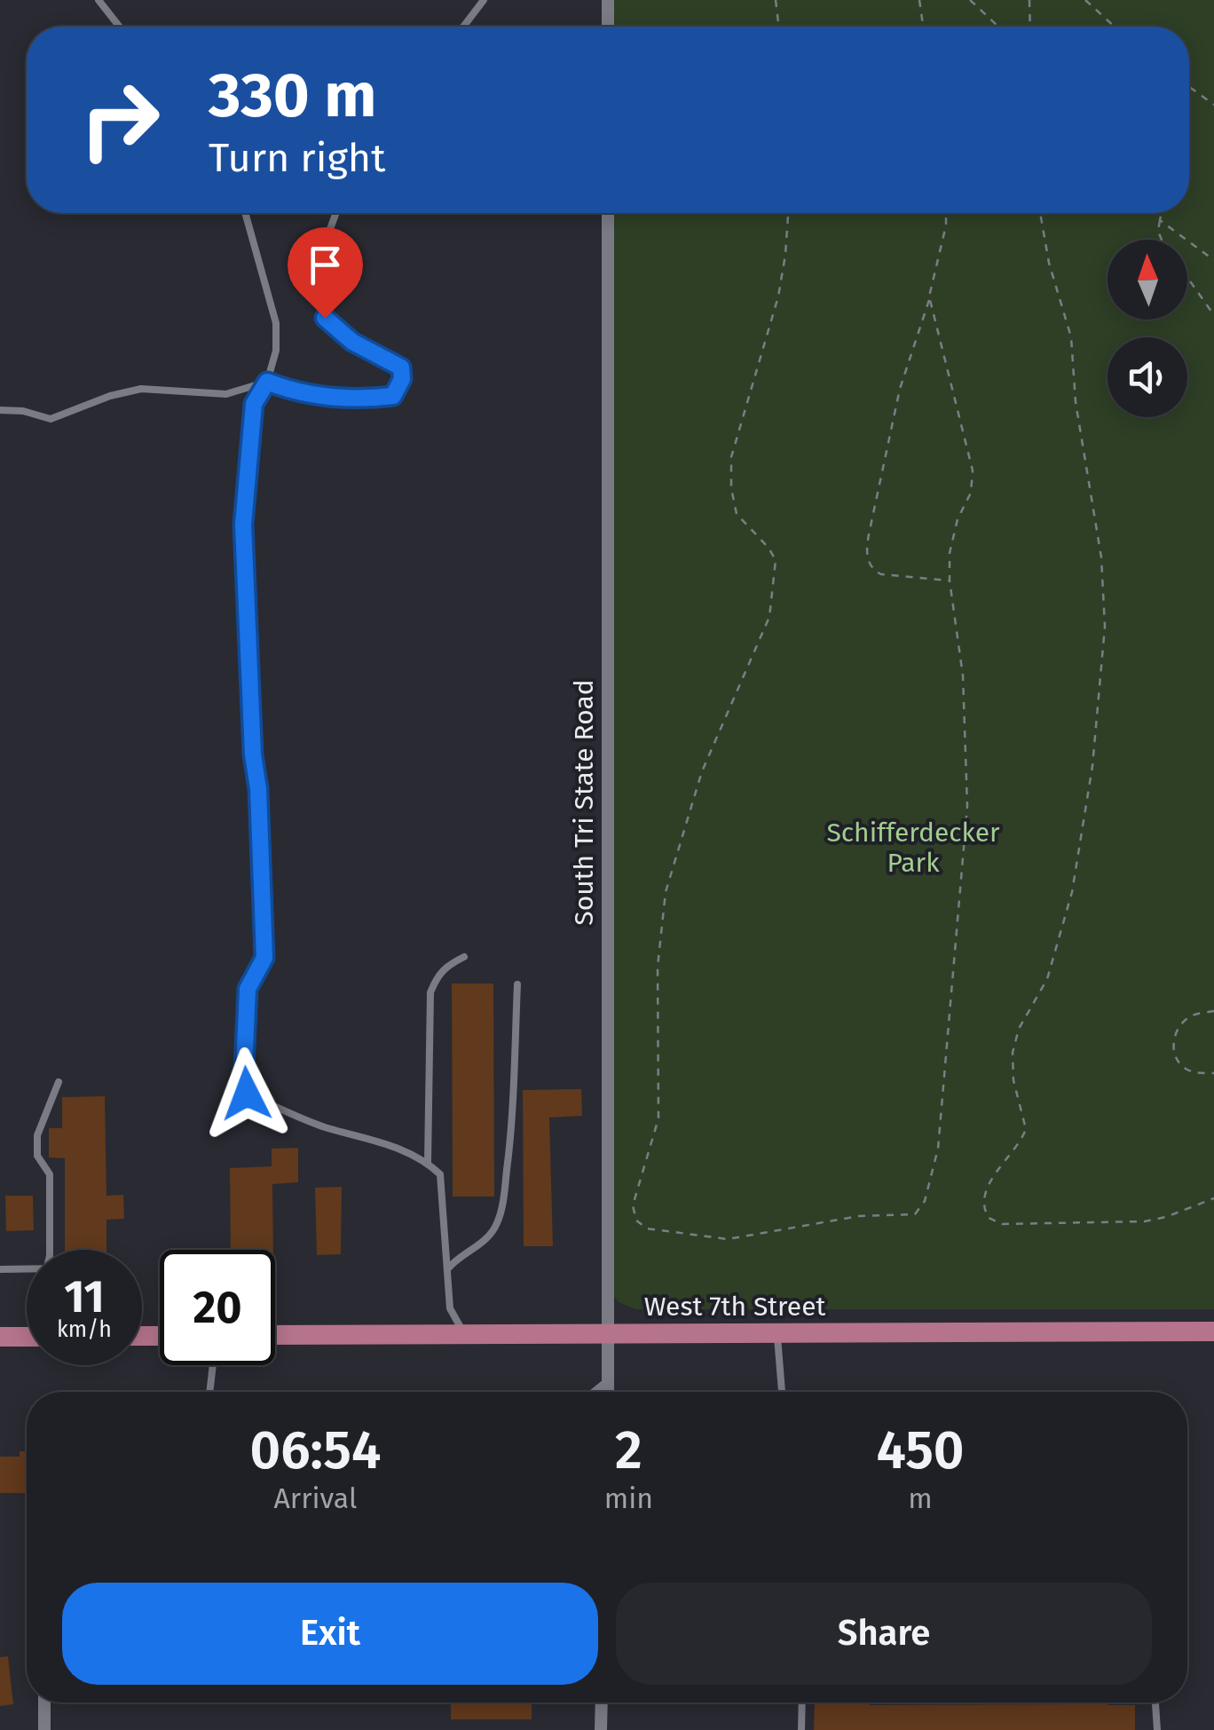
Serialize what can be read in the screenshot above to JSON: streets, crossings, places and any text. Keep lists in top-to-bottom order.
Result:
{
  "streets": {
    "main road": ["West 7th Street"],
    "street": ["South Tri State Road"]
  },
  "crossings": [
    ["South Tri State Road", "West 7th Street"]
  ],
  "parks": ["Schifferdecker Park"],
  "north": "top",
  "page": {
    "turn": ["330 m", "Turn right"],
    "speed": "11 km/h",
    "limit": "20",
    "eta": [
      "06:54",
      "Arrival",
      "2",
      "min",
      "450",
      "m"
    ],
    "buttons": ["Exit", "Share"]
  }
}
